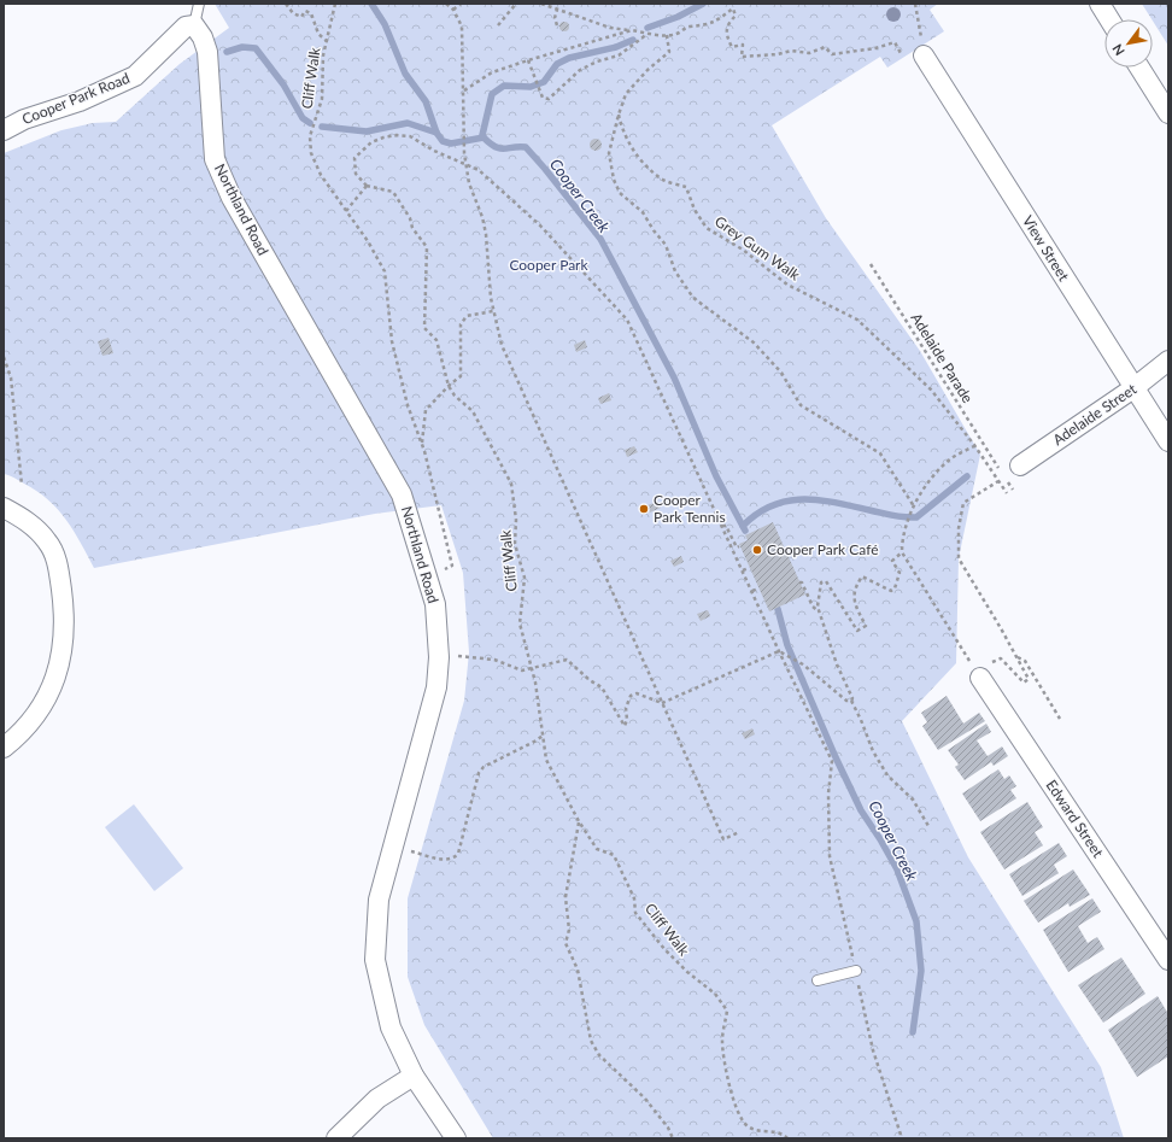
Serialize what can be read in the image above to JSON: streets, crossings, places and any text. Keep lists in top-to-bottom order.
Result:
{
  "streets": {
    "street": [
      "Cooper Park Road",
      "Northland Road",
      "View Street",
      "Adelaide Street",
      "Edward Street"
    ],
    "path": ["Cliff Walk", "Grey Gum Walk", "Adelaide Parade"]
  },
  "crossings": [
    ["Cooper Park Road", "Northland Road"],
    ["View Street", "Adelaide Street"]
  ],
  "water": ["Cooper Creek"],
  "parks": ["Cooper Park"],
  "places": ["Cooper Park Tennis", "Cooper Park Café"],
  "north": "bottom left"
}
